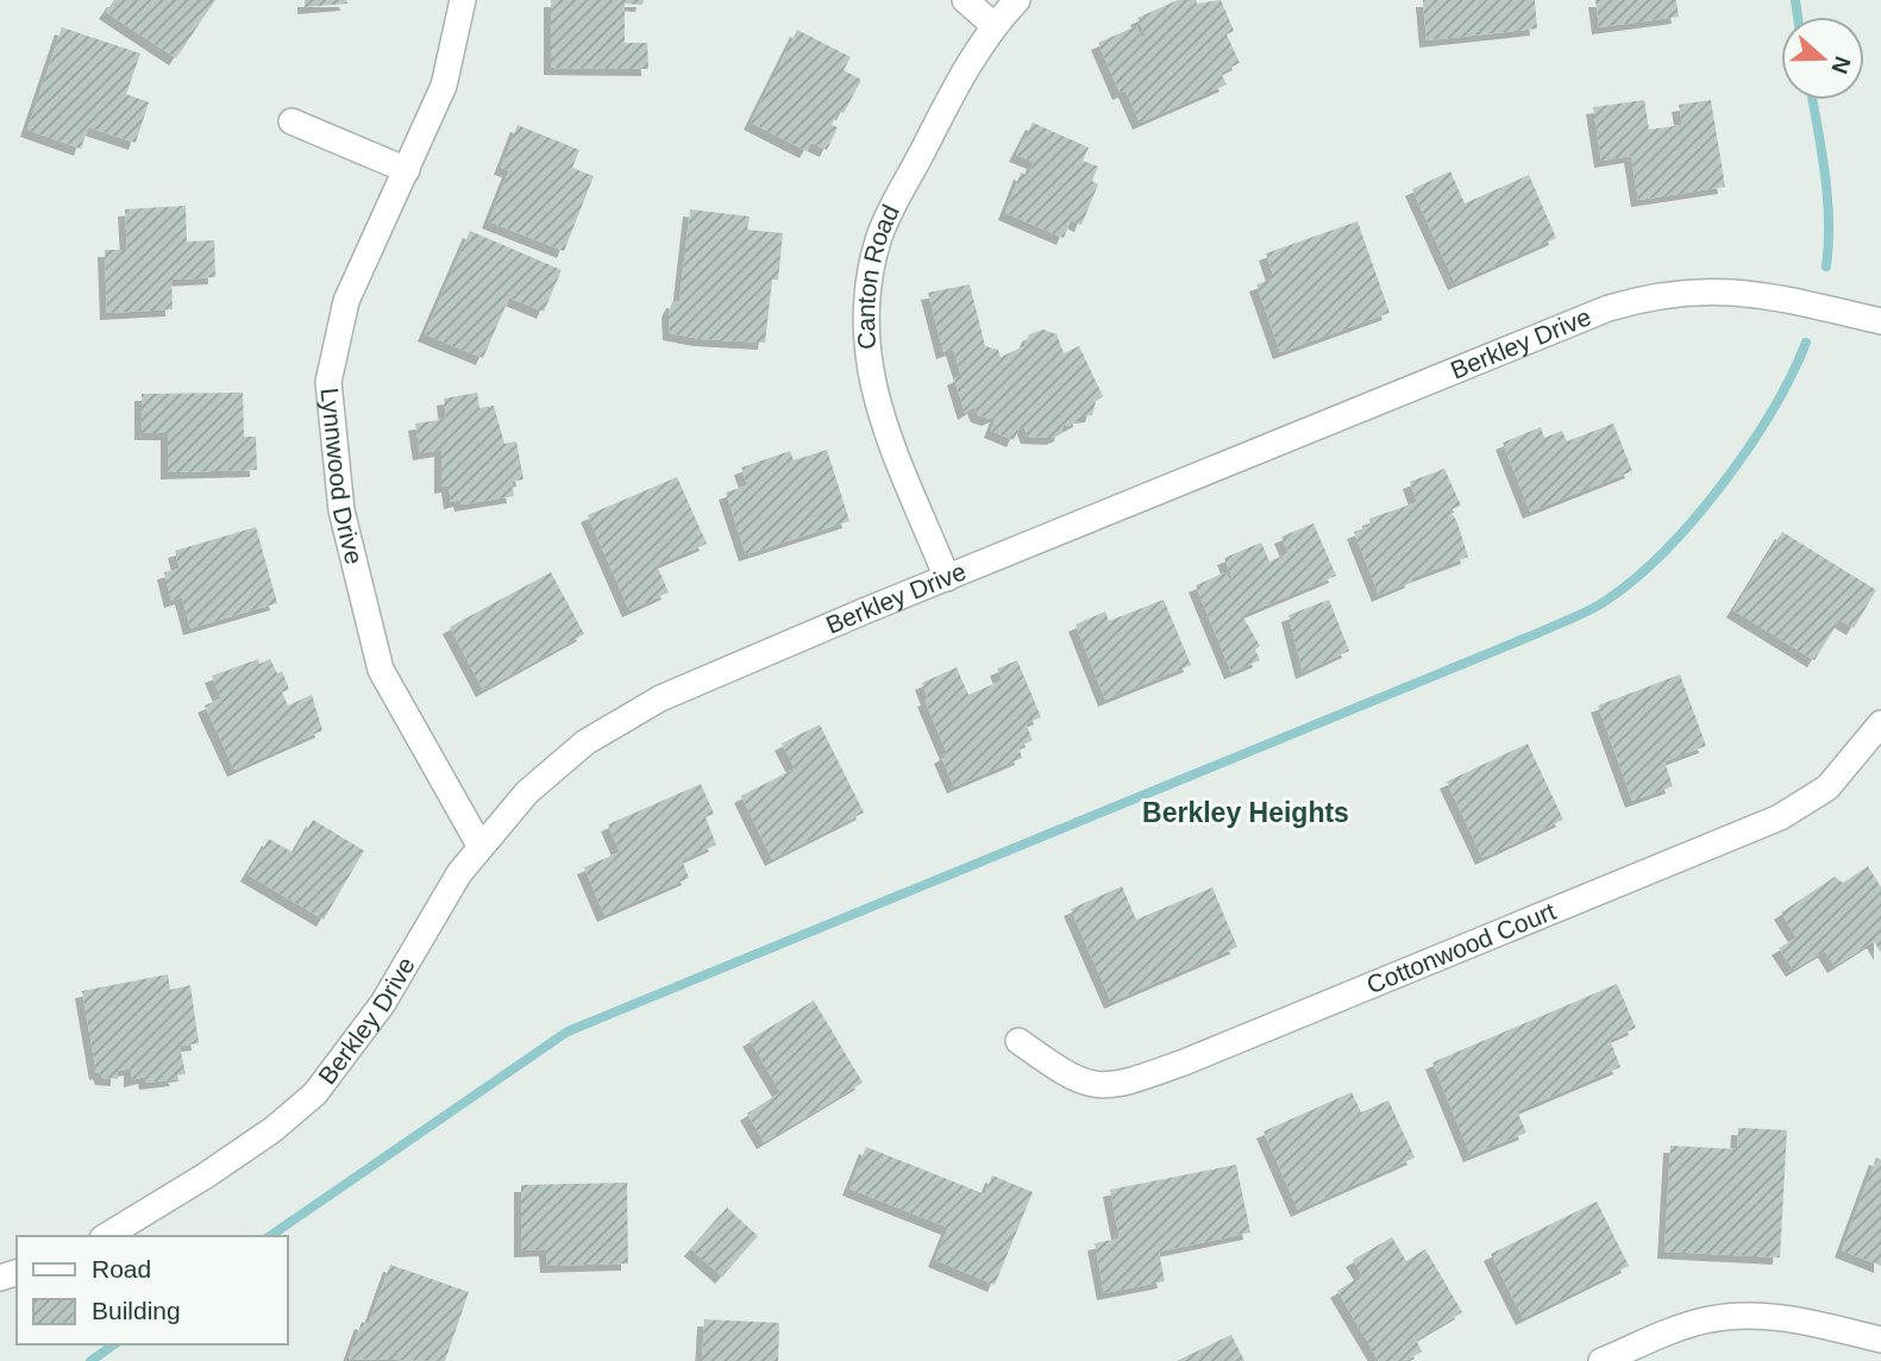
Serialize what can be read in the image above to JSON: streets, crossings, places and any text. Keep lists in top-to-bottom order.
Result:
{
  "streets": {
    "street": [
      "Canton Road",
      "Berkley Drive",
      "Lynnwood Drive",
      "Cottonwood Court"
    ]
  },
  "crossings": [
    ["Canton Road", "Berkley Drive"],
    ["Berkley Drive", "Lynnwood Drive"]
  ],
  "districts": ["Berkley Heights"],
  "legend": ["Road", "Building"],
  "north": "right"
}
